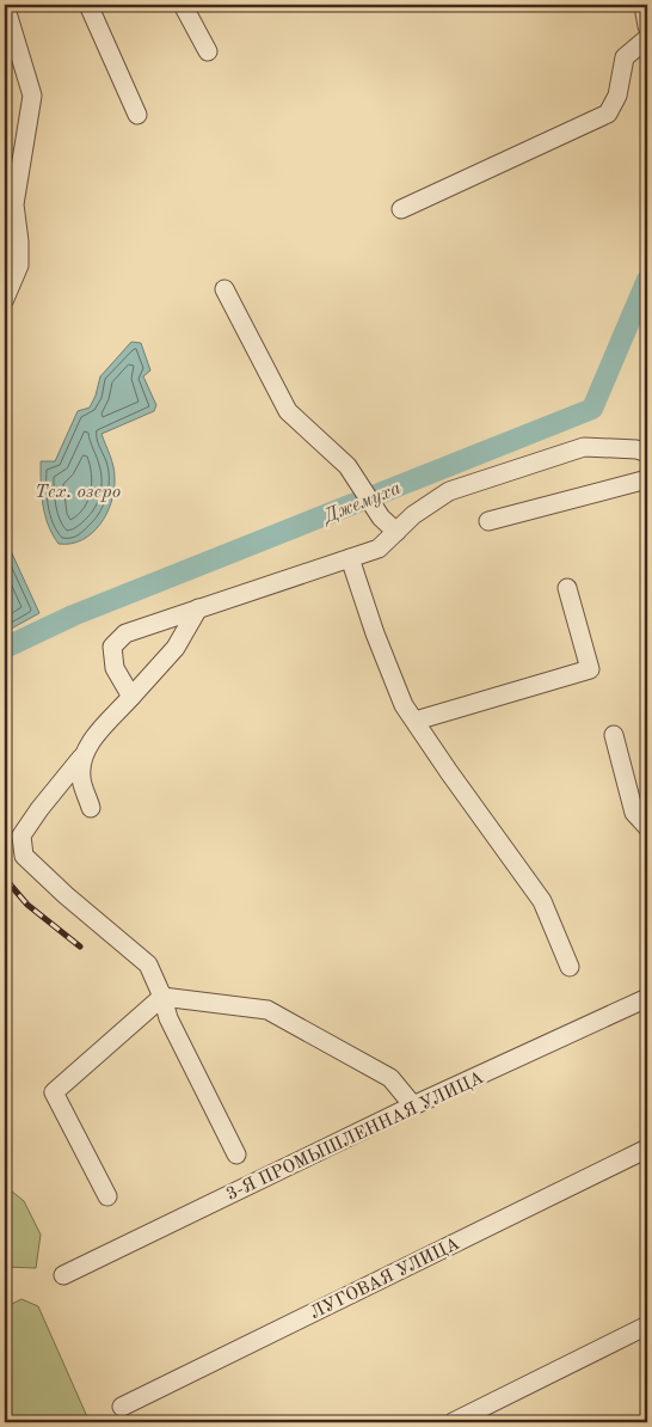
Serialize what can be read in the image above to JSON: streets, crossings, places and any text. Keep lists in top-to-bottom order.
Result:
{
  "streets": {
    "street": ["3-Я ПРОМЫШЛЕННАЯ УЛИЦА", "ЛУГОВАЯ УЛИЦА"]
  },
  "water": ["Тех. озеро", "Джемуха"]
}
